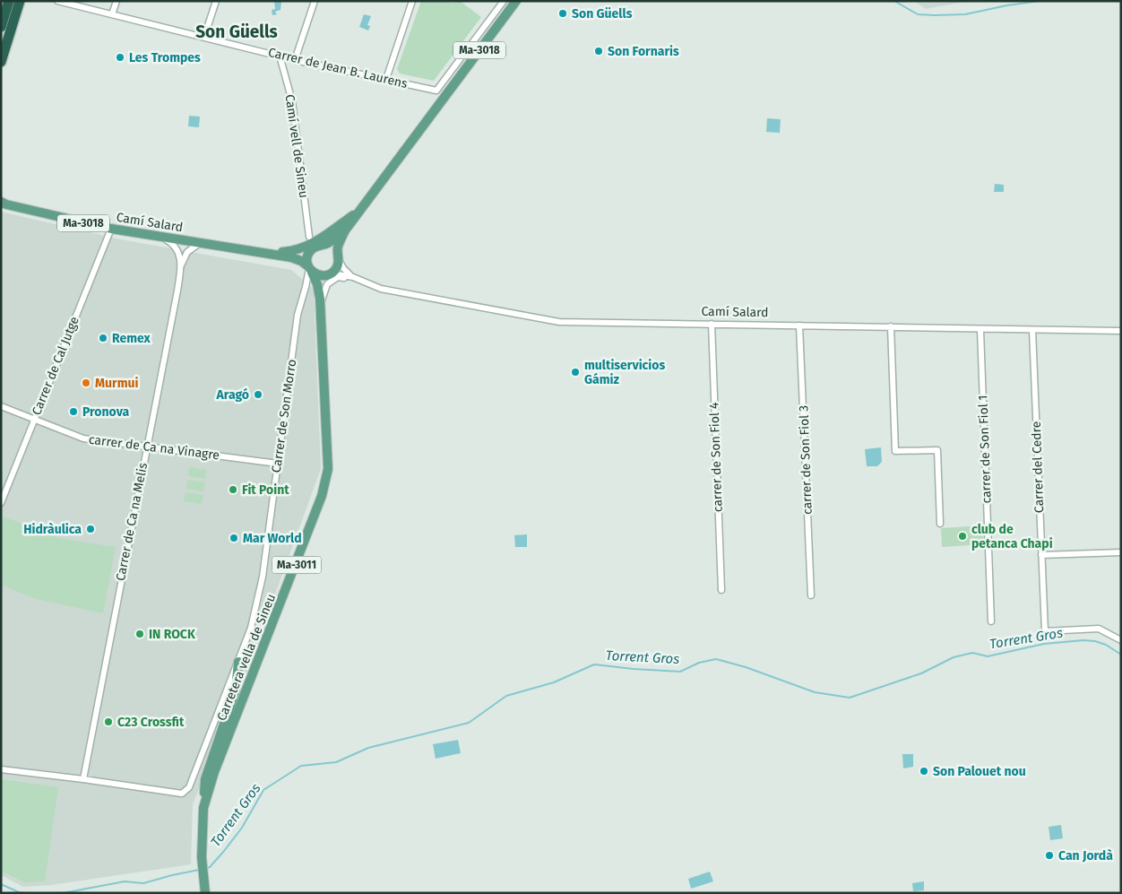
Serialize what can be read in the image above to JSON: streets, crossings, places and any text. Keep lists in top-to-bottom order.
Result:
{
  "streets": {
    "main road": [
      "Ma-3018",
      "Camí Salard",
      "Ma-3011",
      "Carretera vella de Sineu"
    ],
    "street": [
      "Carrer de Jean B. Laurens",
      "Camí vell de Sineu",
      "Carrer de Cal Jutge",
      "Carrer de Son Morro",
      "carrer de Ca na Vinagre",
      "carrer de Son Fiol 1",
      "carrer de Son Fiol 4",
      "carrer de Son Fiol 3",
      "Carrer del Cedre",
      "Carrer de Ca na Melis"
    ]
  },
  "crossings": [
    ["Ma-3018", "Camí Salard"],
    ["Ma-3018", "Carrer de Son Morro"],
    ["Ma-3018", "Carretera vella de Sineu"],
    ["Carrer de Jean B. Laurens", "Camí vell de Sineu"],
    ["Camí Salard", "Carrer de Cal Jutge"],
    ["Camí Salard", "Carrer de Son Morro"],
    ["Camí Salard", "carrer de Son Fiol 1"],
    ["Camí Salard", "carrer de Son Fiol 4"],
    ["Camí Salard", "carrer de Son Fiol 3"],
    ["Camí Salard", "Carrer del Cedre"],
    ["Camí Salard", "Carrer de Ca na Melis"],
    ["Camí Salard", "Carretera vella de Sineu"],
    ["Carrer de Cal Jutge", "carrer de Ca na Vinagre"],
    ["Carrer de Son Morro", "carrer de Ca na Vinagre"],
    ["Carrer de Son Morro", "Carrer de Ca na Melis"],
    ["Carrer de Son Morro", "Carretera vella de Sineu"],
    ["carrer de Ca na Vinagre", "Carrer de Ca na Melis"]
  ],
  "districts": ["Son Güells"],
  "water": ["Torrent Gros"],
  "places": [
    "Son Güells",
    "Son Fornaris",
    "Les Trompes",
    "Remex",
    "multiservicios Gámiz",
    "Murmui",
    "Aragó",
    "Pronova",
    "Fit Point",
    "Hidràulica",
    "club de petanca Chapi",
    "Mar World",
    "IN ROCK",
    "C23 Crossfit",
    "Son Palouet nou",
    "Can Jordà"
  ]
}
